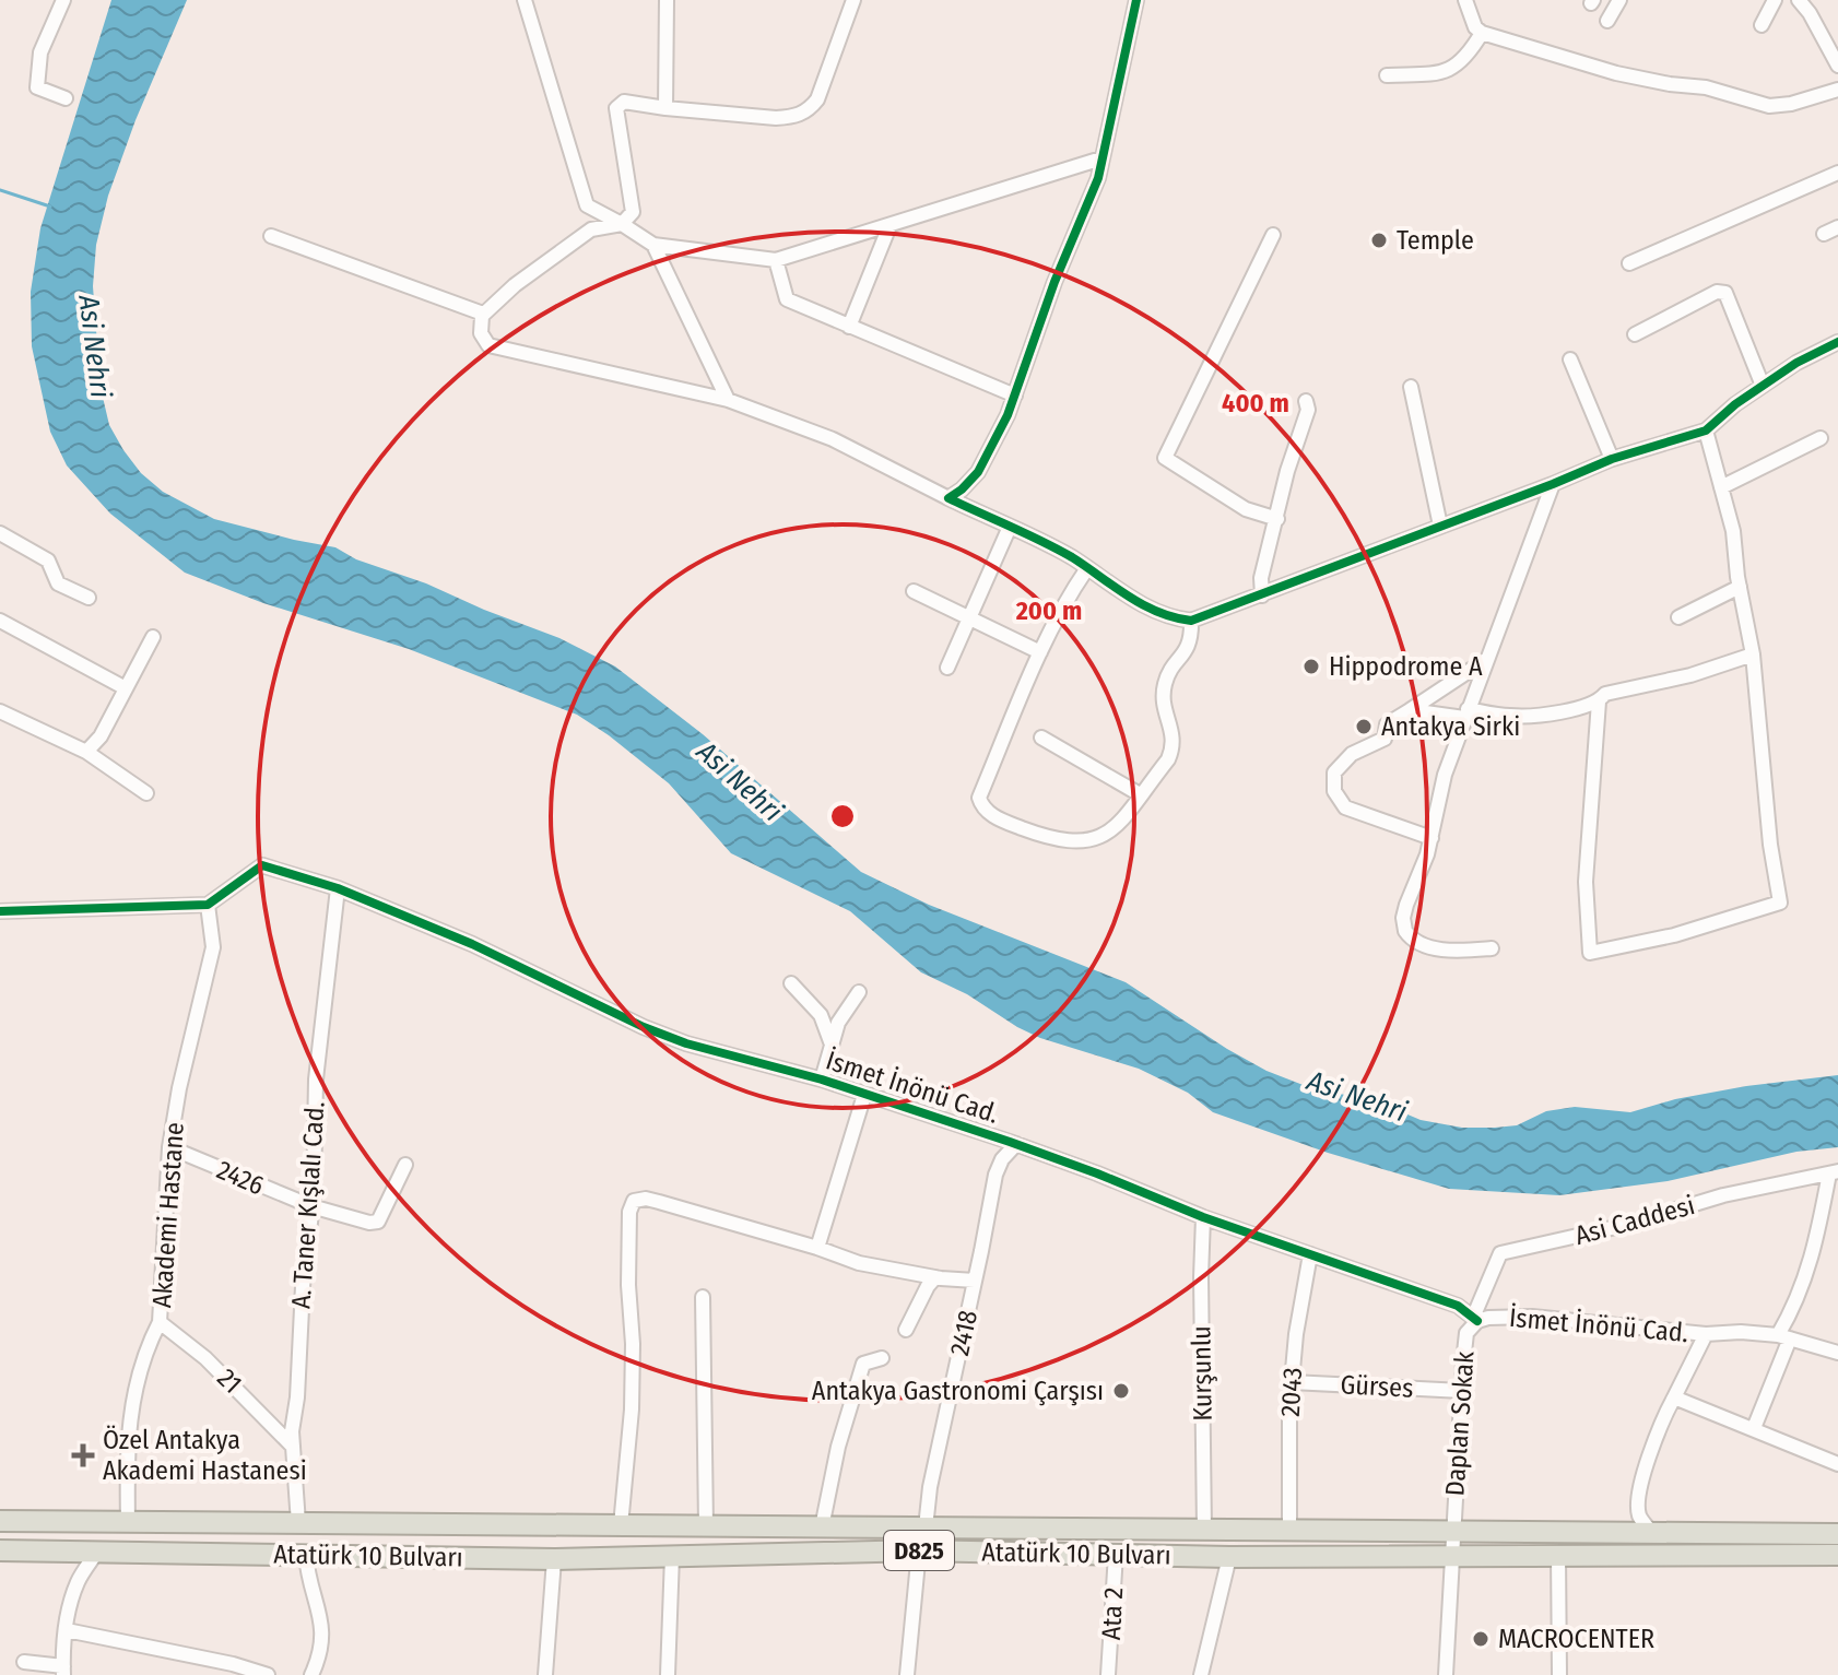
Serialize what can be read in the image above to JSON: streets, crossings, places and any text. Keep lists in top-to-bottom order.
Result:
{
  "streets": {
    "highway": ["D825", "Atatürk 10 Bulvarı"],
    "street": [
      "İsmet İnönü Cad.",
      "2426",
      "A. Taner Kışlalı Cad.",
      "Akademi Hastane",
      "Asi Caddesi",
      "2418",
      "Kurşunlu",
      "21",
      "Gürses",
      "2043",
      "Daplan Sokak",
      "Ata 2"
    ]
  },
  "crossings": [
    ["İsmet İnönü Cad.", "A. Taner Kışlalı Cad."],
    ["İsmet İnönü Cad.", "Akademi Hastane"],
    ["İsmet İnönü Cad.", "Asi Caddesi"],
    ["İsmet İnönü Cad.", "2418"],
    ["İsmet İnönü Cad.", "Kurşunlu"],
    ["İsmet İnönü Cad.", "2043"],
    ["İsmet İnönü Cad.", "Daplan Sokak"],
    ["2426", "A. Taner Kışlalı Cad."],
    ["2426", "Akademi Hastane"],
    ["A. Taner Kışlalı Cad.", "21"],
    ["A. Taner Kışlalı Cad.", "Atatürk 10 Bulvarı"],
    ["Akademi Hastane", "21"],
    ["Akademi Hastane", "Atatürk 10 Bulvarı"],
    ["Asi Caddesi", "Daplan Sokak"],
    ["2418", "Atatürk 10 Bulvarı"],
    ["Kurşunlu", "Atatürk 10 Bulvarı"],
    ["Gürses", "2043"],
    ["Gürses", "Daplan Sokak"],
    ["2043", "Atatürk 10 Bulvarı"],
    ["Daplan Sokak", "Atatürk 10 Bulvarı"],
    ["Atatürk 10 Bulvarı", "Ata 2"]
  ],
  "water": ["Asi Nehri"],
  "places": {
    "other": [
      "Temple",
      "Hippodrome A",
      "Antakya Sirki",
      "Antakya Gastronomi Çarşısı",
      "MACROCENTER"
    ],
    "health": ["Özel Antakya Akademi Hastanesi"]
  },
  "rings": ["400 m", "200 m"]
}
